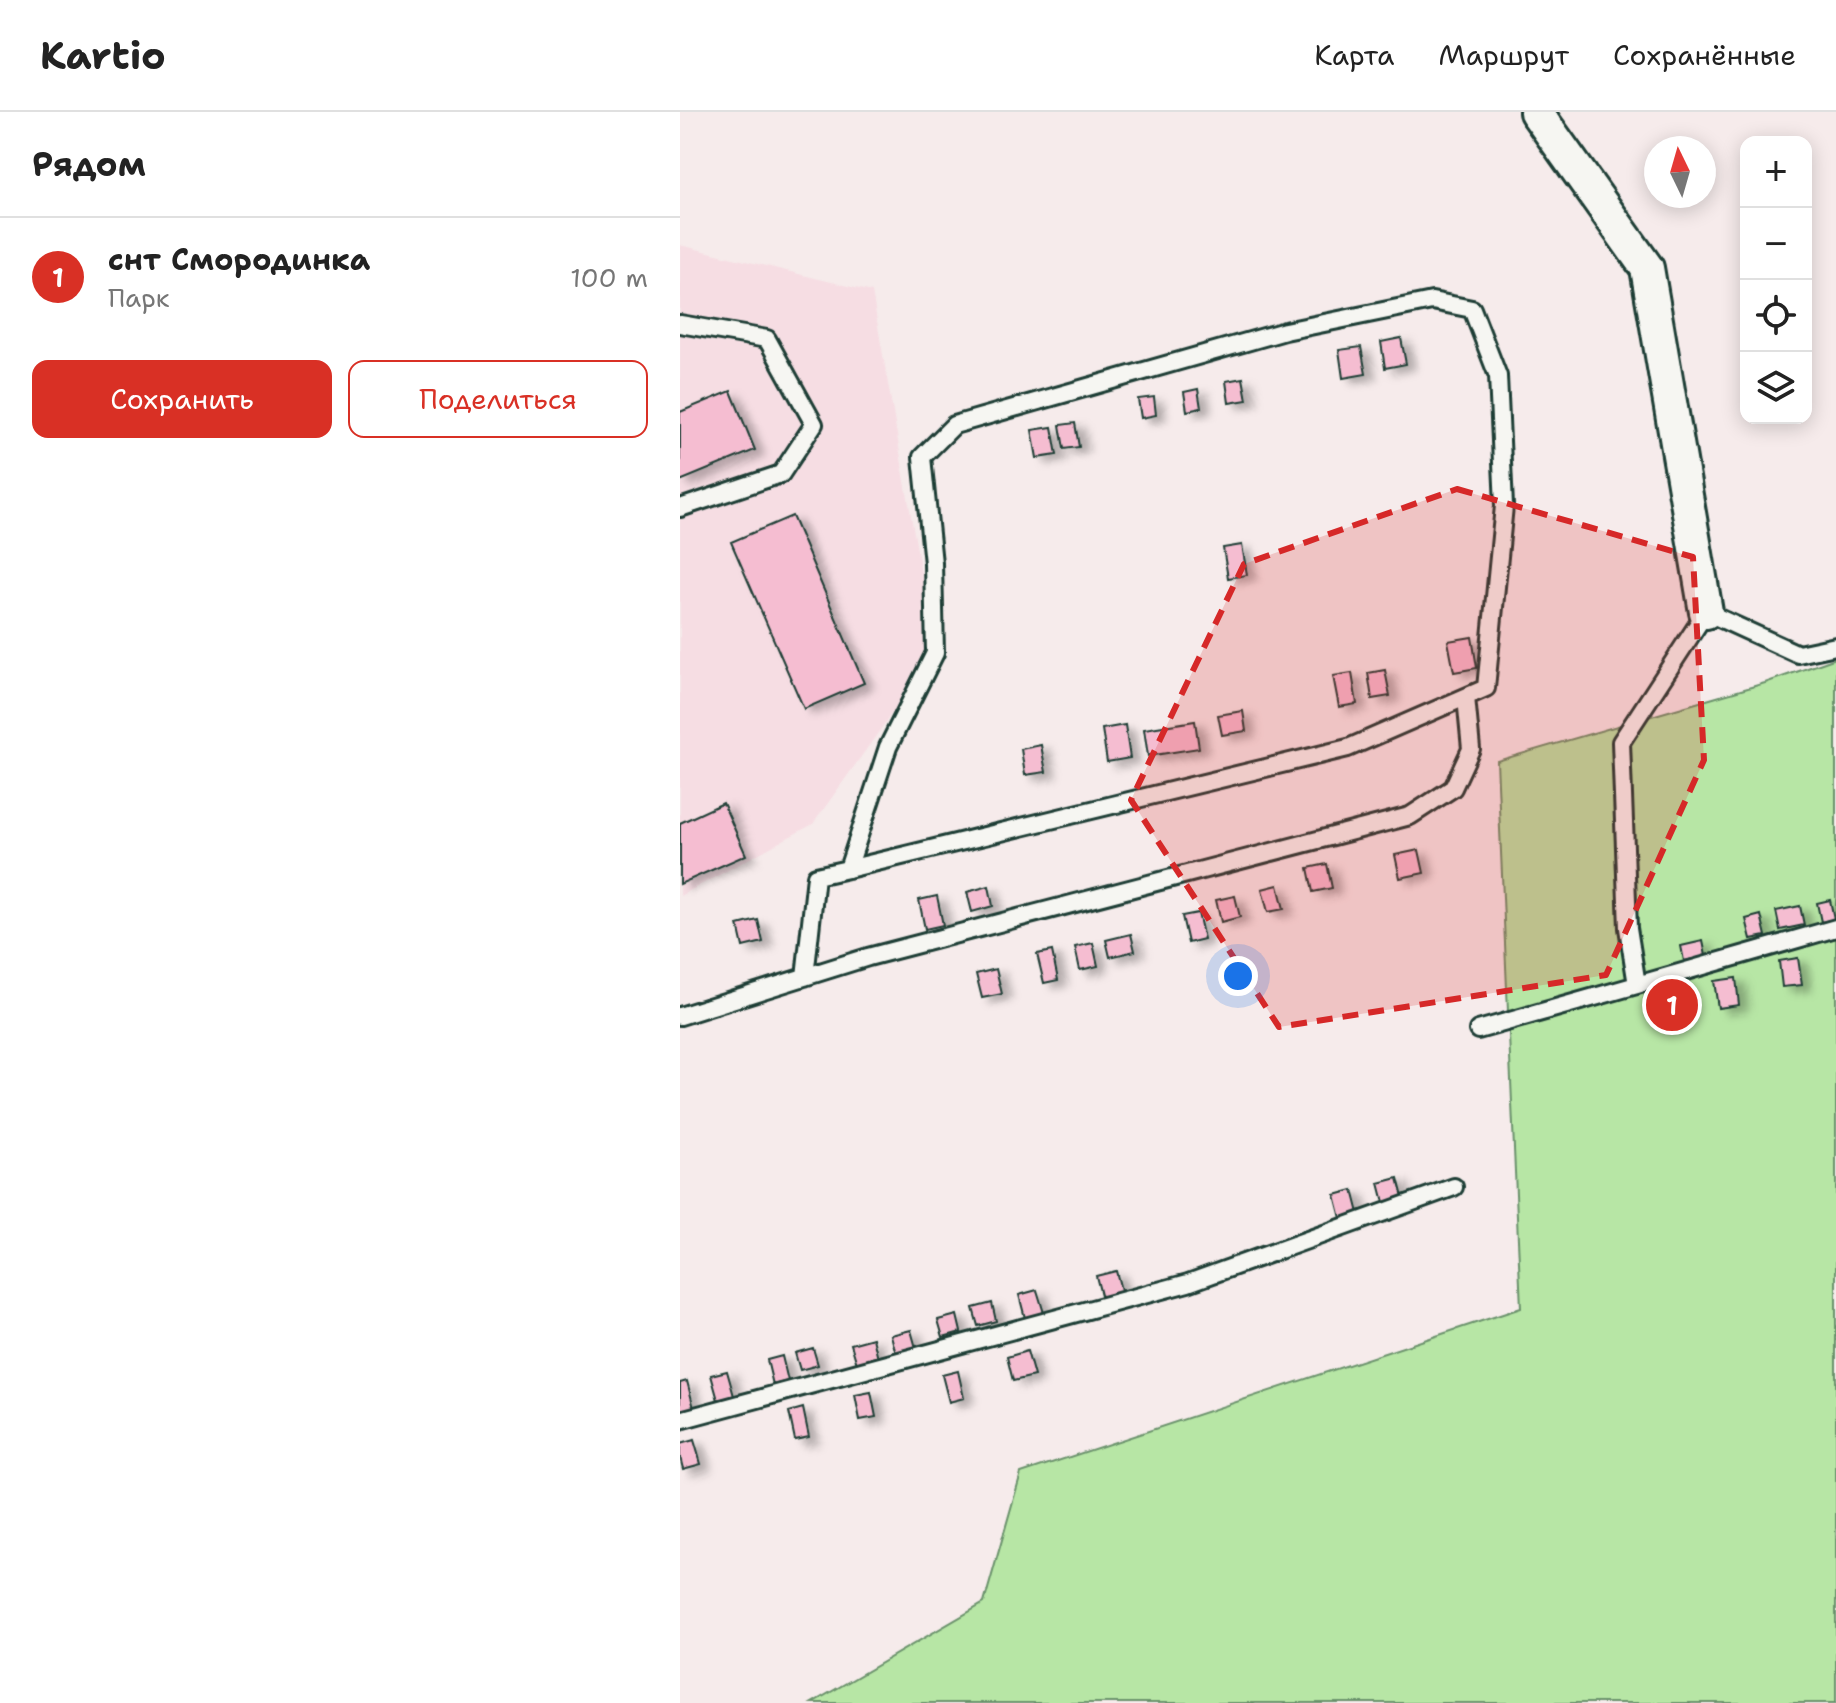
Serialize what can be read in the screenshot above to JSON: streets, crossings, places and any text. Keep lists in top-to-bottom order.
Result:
{
  "north": "top",
  "page": {
    "header": "Kartio",
    "nav": ["Карта", "Маршрут", "Сохранённые"],
    "heading": "Рядом",
    "map_buttons": ["+", "−"],
    "list": [
      {
        "mark": "1",
        "name": "снт Смородинка",
        "note": "Парк",
        "value": "100 m"
      }
    ],
    "buttons": ["Сохранить", "Поделиться"],
    "pins": "1"
  }
}
